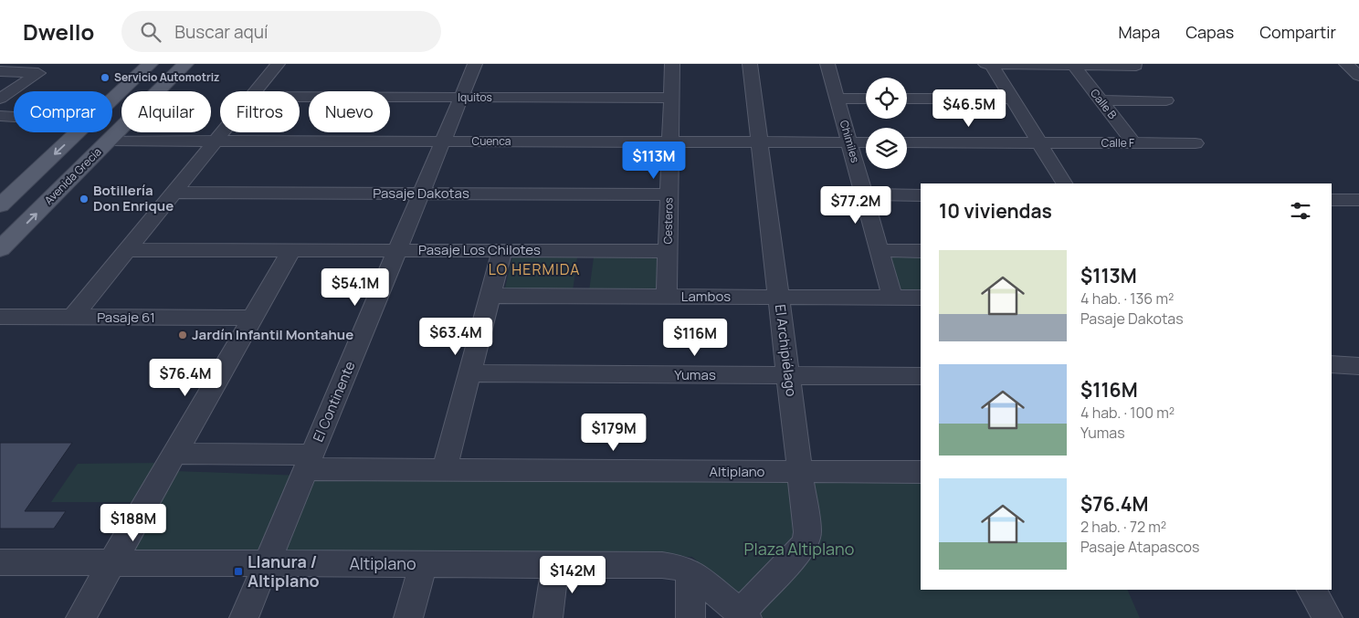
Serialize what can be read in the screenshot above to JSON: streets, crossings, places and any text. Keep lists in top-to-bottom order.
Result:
{
  "streets": {
    "main road": ["Avenida Grecia"],
    "street": [
      "Iquitos",
      "Calle B",
      "Cuenca",
      "Chimiles",
      "Calle F",
      "Pasaje Dakotas",
      "Cesteros",
      "Pasaje Los Chilotes",
      "Lambos",
      "Pasaje 61",
      "El Archipiélago",
      "Yumas",
      "El Continente",
      "Altiplano"
    ]
  },
  "crossings": [
    ["Iquitos", "Cesteros"],
    ["Iquitos", "El Continente"],
    ["Calle B", "Calle F"],
    ["Cuenca", "Chimiles"],
    ["Cuenca", "Avenida Grecia"],
    ["Cuenca", "Cesteros"],
    ["Cuenca", "El Archipiélago"],
    ["Cuenca", "El Continente"],
    ["Chimiles", "Lambos"],
    ["Pasaje Dakotas", "Cesteros"],
    ["Pasaje Dakotas", "El Continente"],
    ["Cesteros", "Pasaje Los Chilotes"],
    ["Cesteros", "Lambos"],
    ["Pasaje Los Chilotes", "El Continente"],
    ["Lambos", "El Archipiélago"],
    ["El Archipiélago", "Yumas"],
    ["El Archipiélago", "Altiplano"],
    ["El Continente", "Altiplano"]
  ],
  "districts": ["LO HERMIDA"],
  "parks": ["Plaza Altiplano"],
  "places": {
    "other": ["Servicio Automotriz", "Botillería Don Enrique", "Jardín Infantil Montahue"],
    "transit": ["Llanura / Altiplano"]
  },
  "page": {
    "header": "Dwello",
    "search": "Buscar aquí",
    "nav": ["Mapa", "Capas", "Compartir"],
    "price": [
      "$46.5M",
      "$113M",
      "$77.2M",
      "$54.1M",
      "$63.4M",
      "$116M",
      "$76.4M",
      "$179M",
      "$188M",
      "$142M"
    ],
    "chip": [
      "Comprar",
      "Alquilar",
      "Filtros",
      "Nuevo"
    ],
    "heading": "10 viviendas",
    "list": [
      {
        "name": "$113M",
        "note": "4 hab. · 136 m² · Pasaje Dakotas"
      },
      {
        "name": "$116M",
        "note": "4 hab. · 100 m² · Yumas"
      },
      {
        "name": "$76.4M",
        "note": "2 hab. · 72 m² · Pasaje Atapascos"
      }
    ]
  }
}
